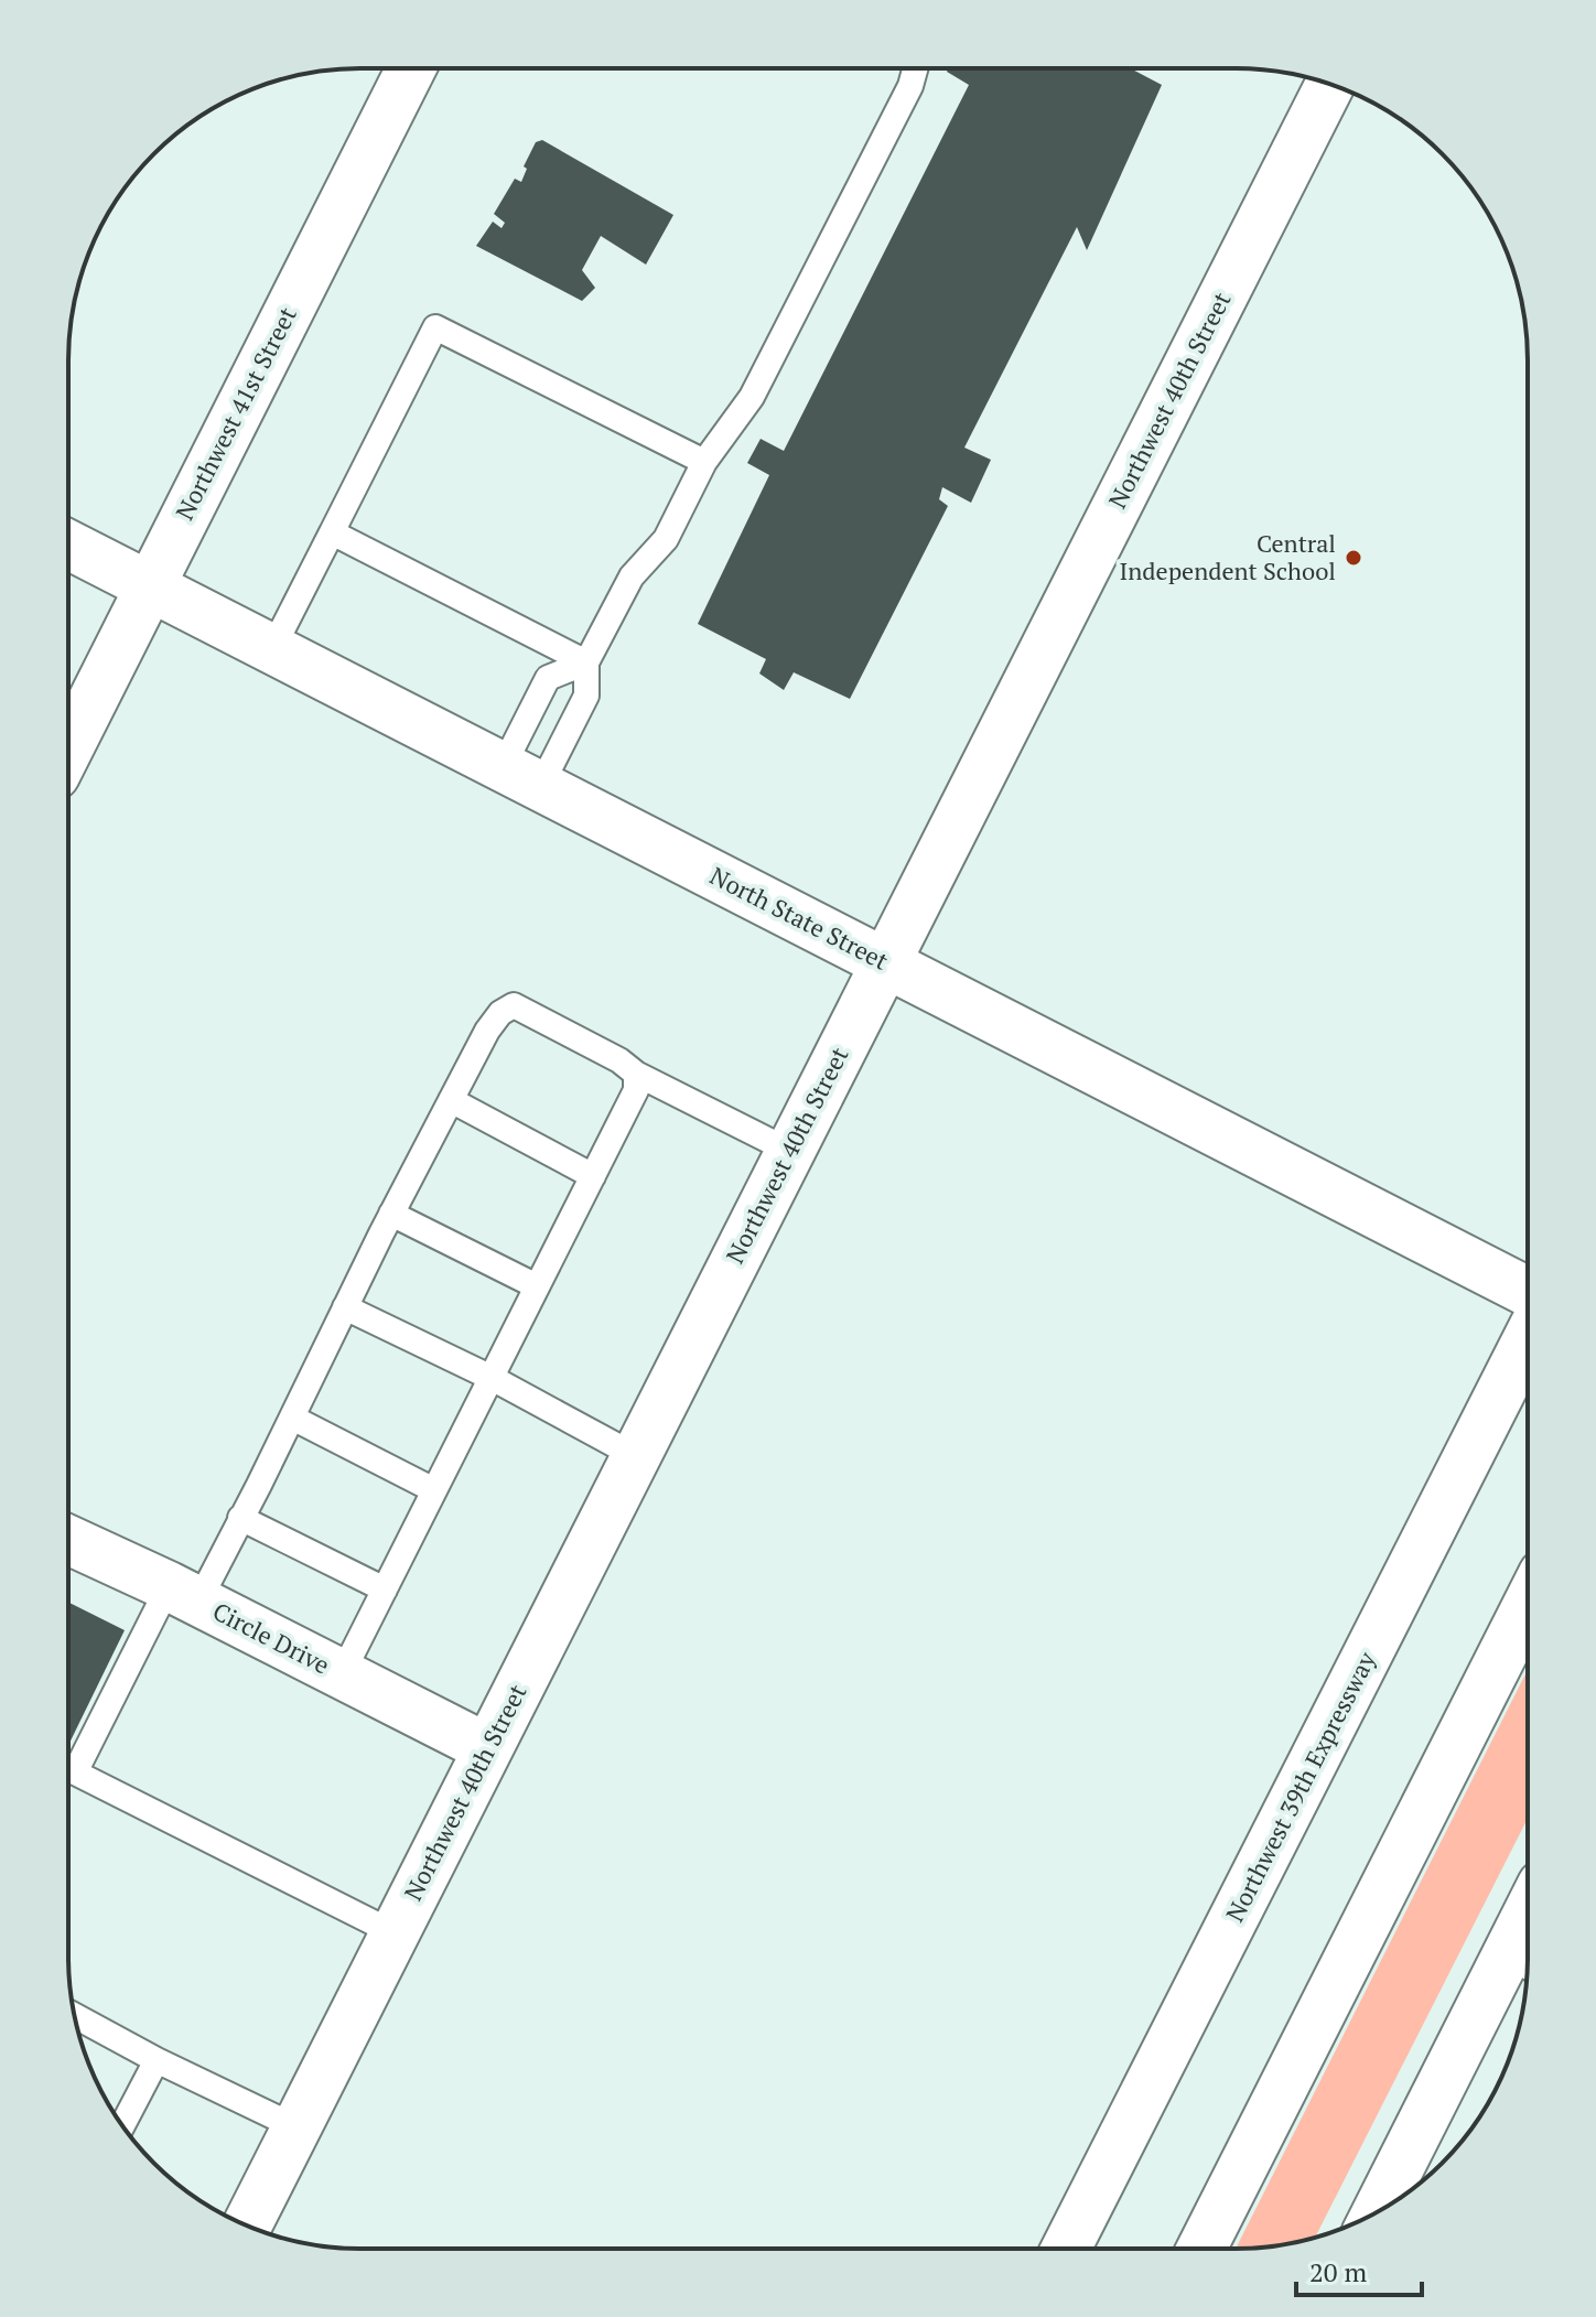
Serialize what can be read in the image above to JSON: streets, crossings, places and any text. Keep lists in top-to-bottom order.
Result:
{
  "streets": {
    "main road": [
      "Northwest 40th Street",
      "Northwest 41st Street",
      "North State Street",
      "Circle Drive",
      "Northwest 39th Expressway"
    ]
  },
  "crossings": [
    ["Northwest 40th Street", "North State Street"],
    ["Northwest 40th Street", "Circle Drive"],
    ["Northwest 41st Street", "North State Street"]
  ],
  "places": ["Central Independent School"],
  "scale_bar": "20 m"
}
